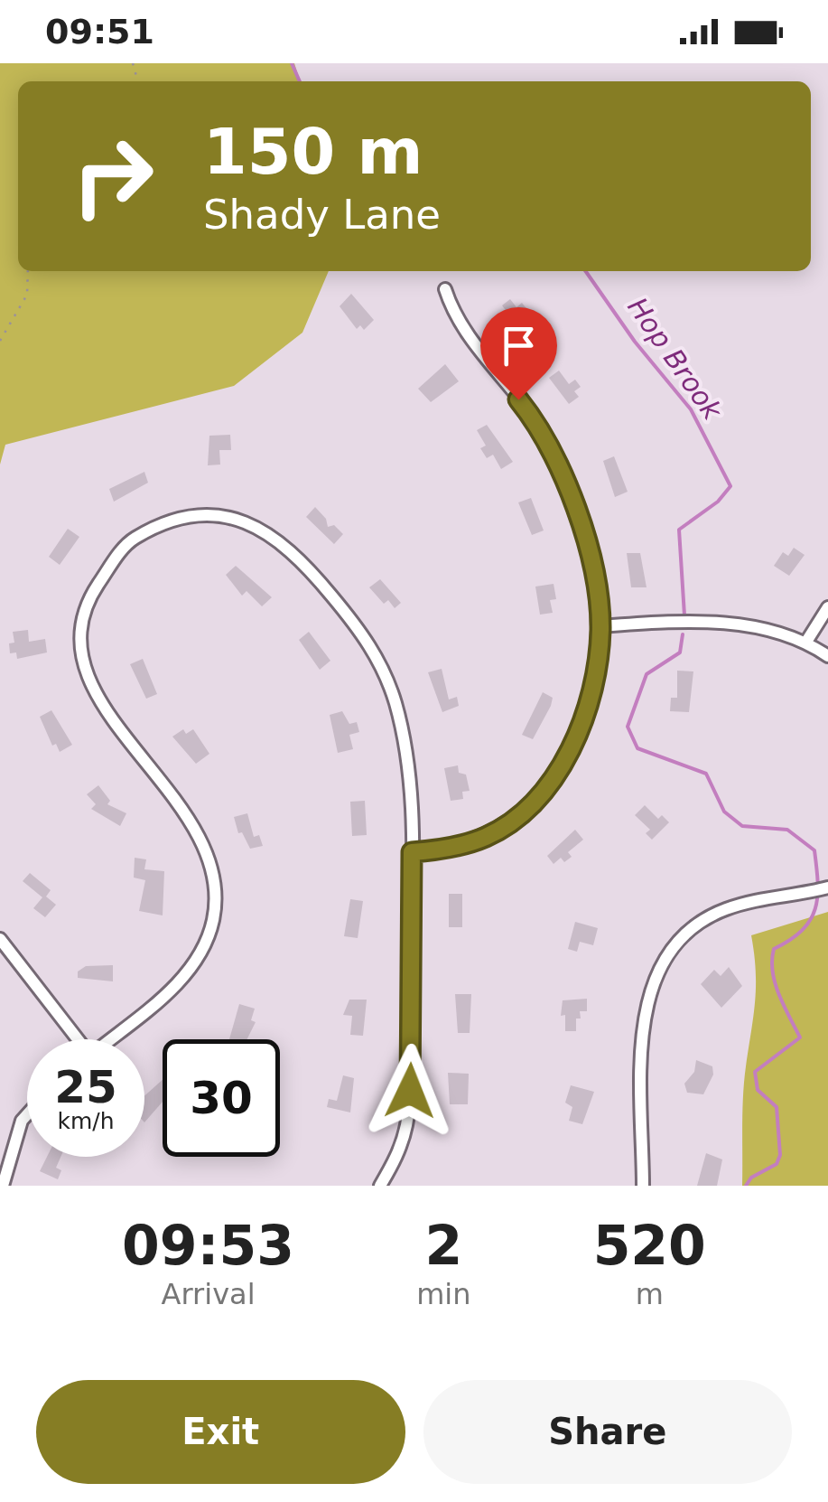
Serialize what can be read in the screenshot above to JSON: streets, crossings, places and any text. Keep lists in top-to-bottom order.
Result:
{
  "water": ["Hop Brook"],
  "page": {
    "status": "09:51",
    "turn": ["150 m", "Shady Lane"],
    "speed": "25 km/h",
    "limit": "30",
    "eta": [
      "09:53",
      "Arrival",
      "2",
      "min",
      "520",
      "m"
    ],
    "buttons": ["Exit", "Share"]
  }
}
